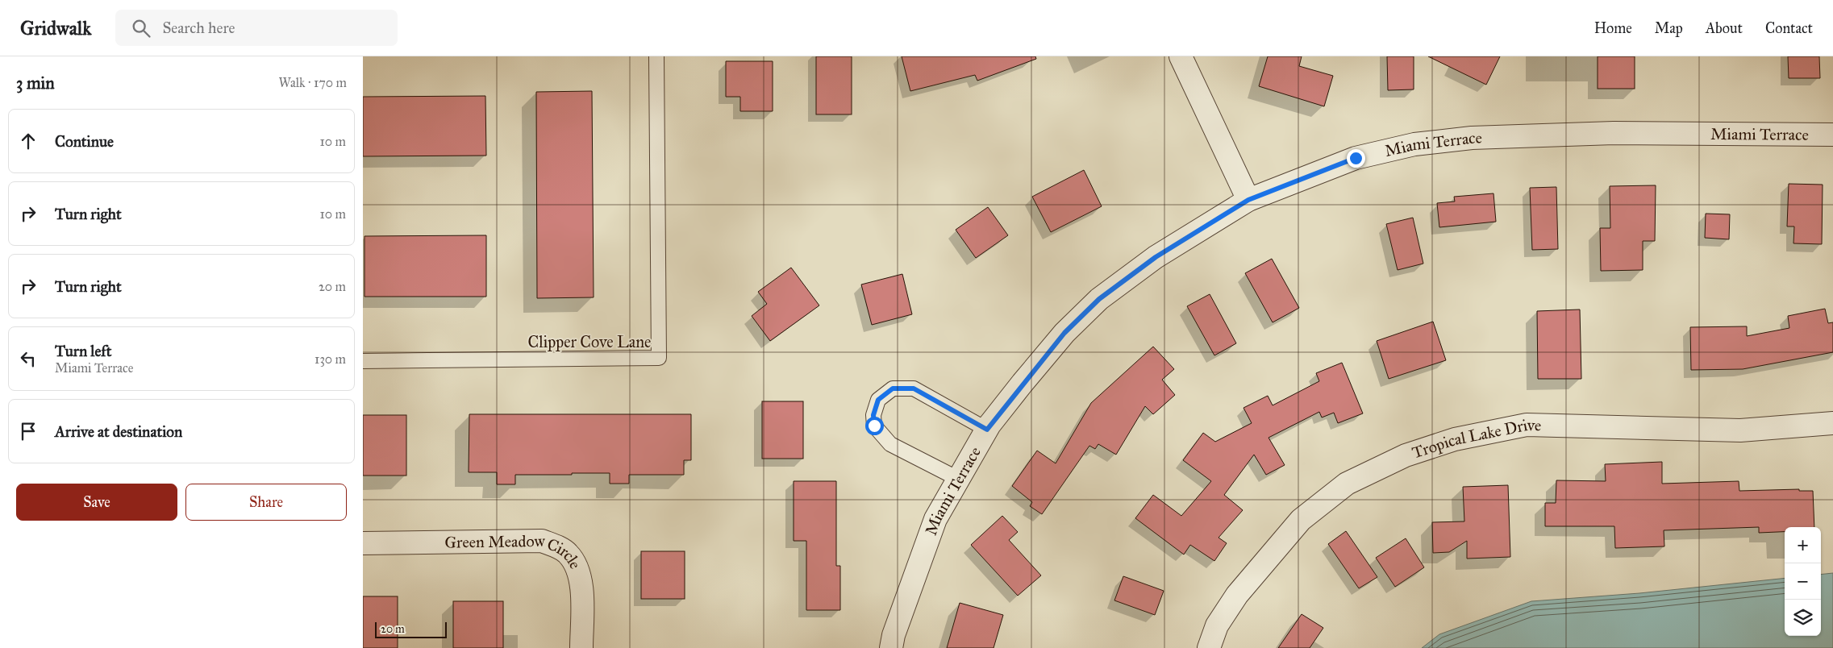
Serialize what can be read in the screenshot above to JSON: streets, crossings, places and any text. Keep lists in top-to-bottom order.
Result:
{
  "streets": {
    "street": ["Miami Terrace", "Tropical Lake Drive", "Green Meadow Circle"],
    "lane": ["Clipper Cove Lane"]
  },
  "scale_bar": "20 m",
  "page": {
    "header": "Gridwalk",
    "search": "Search here",
    "nav": [
      "Home",
      "Map",
      "About",
      "Contact"
    ],
    "heading": ["3 min", "Walk · 170 m"],
    "list": [
      ["Continue", "10 m"],
      ["Turn right", "10 m"],
      ["Turn right", "20 m"],
      ["Turn left", "Miami Terrace", "130 m"],
      "Arrive at destination"
    ],
    "buttons": ["Save", "Share"],
    "map_buttons": ["+", "−"],
    "scale": "20 m"
  }
}
